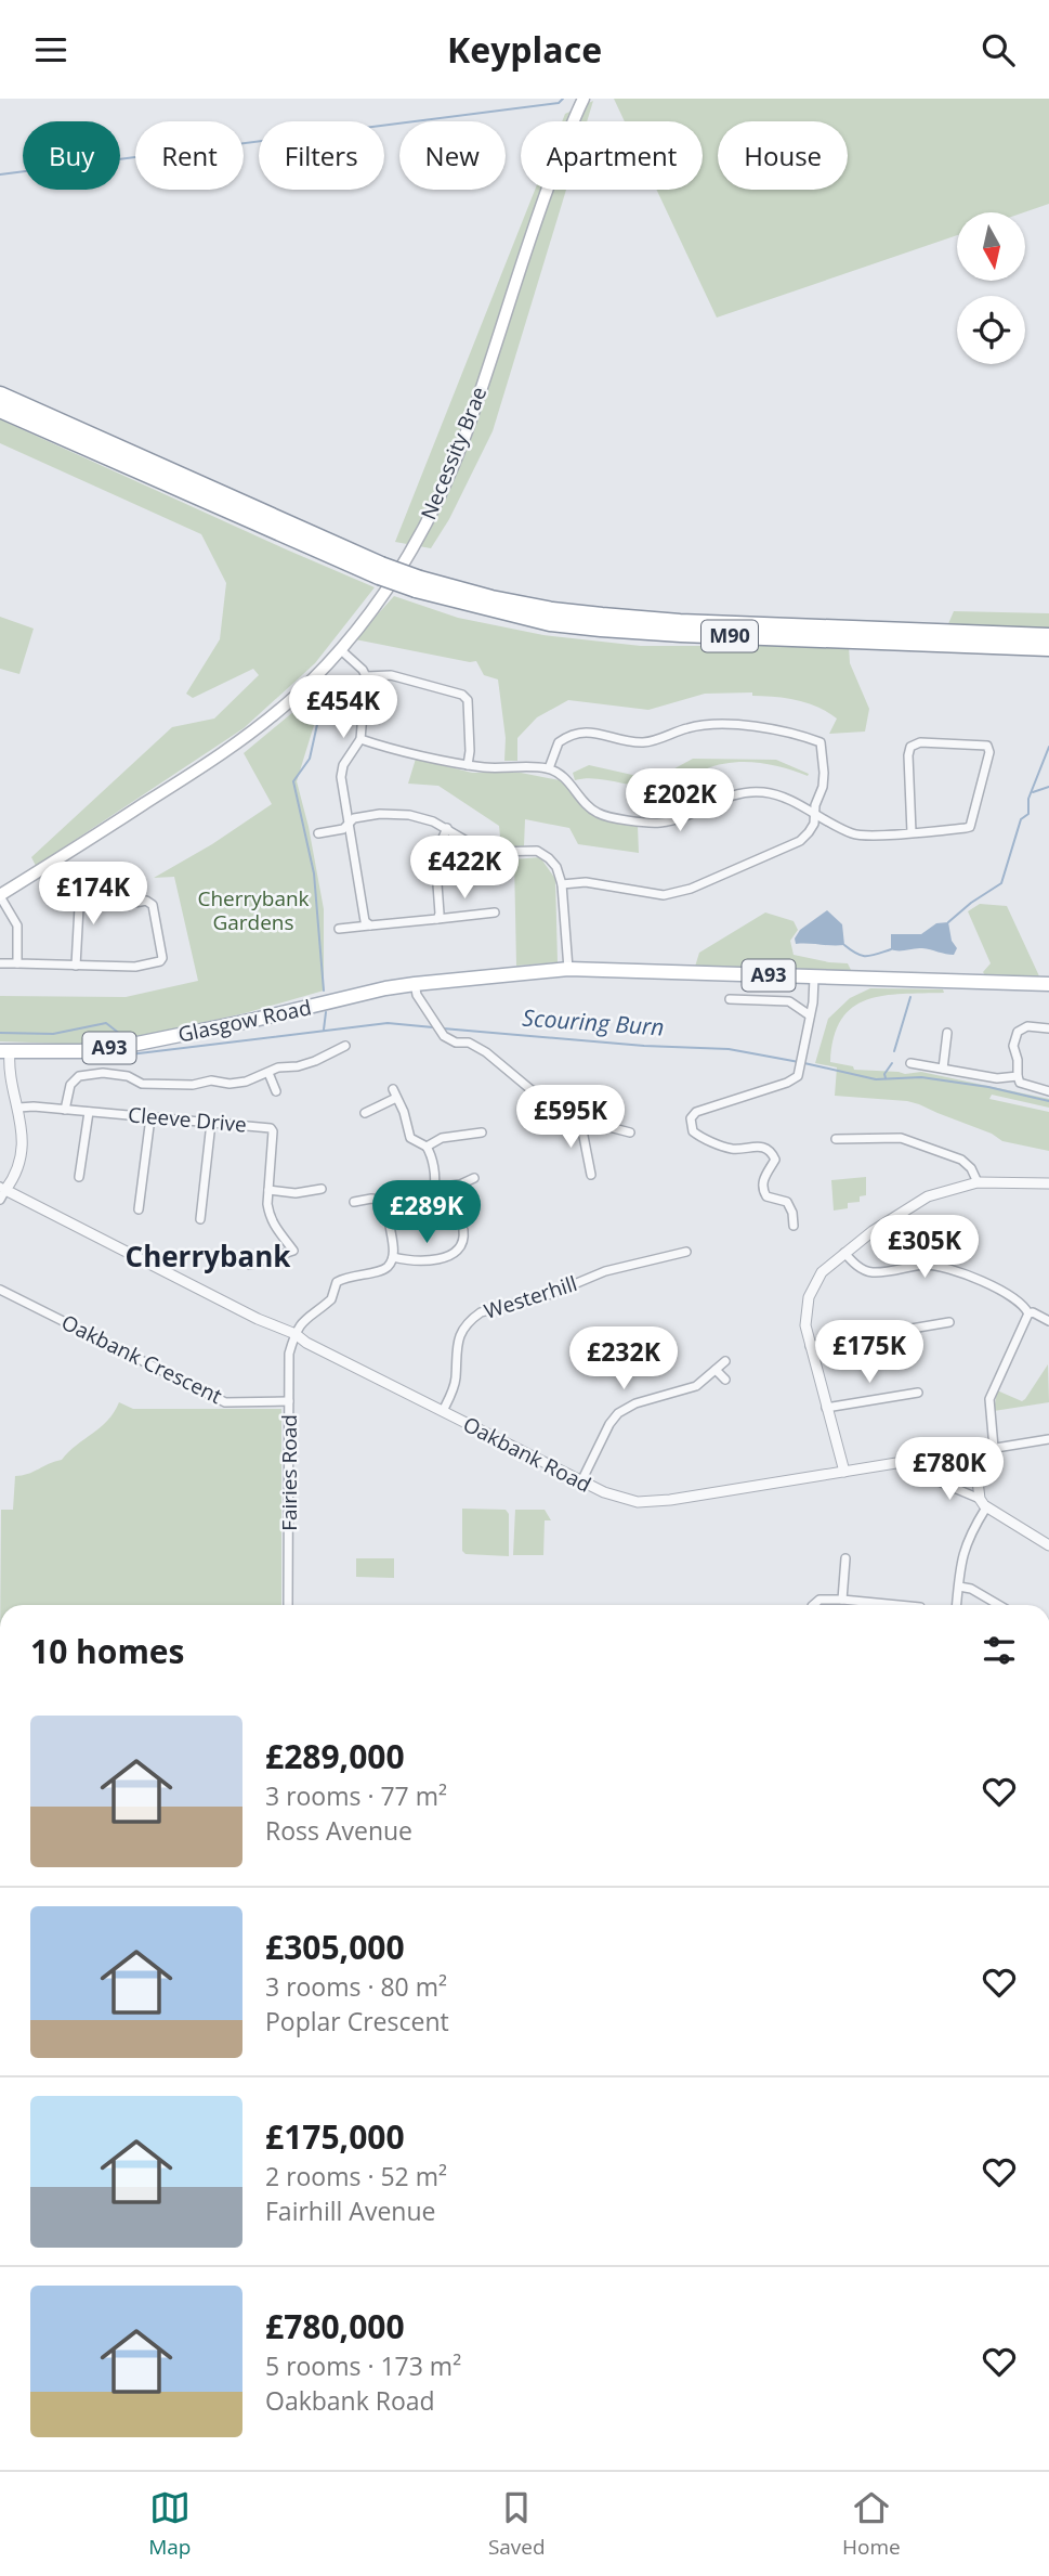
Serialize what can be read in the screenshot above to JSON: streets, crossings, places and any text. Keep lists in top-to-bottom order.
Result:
{
  "streets": {
    "highway": ["M90"],
    "main road": ["Necessity Brae", "A93", "Glasgow Road"],
    "street": [
      "Cleeve Drive",
      "Westerhill",
      "Oakbank Crescent",
      "Oakbank Road",
      "Fairies Road"
    ]
  },
  "crossings": [
    ["A93", "Glasgow Road"],
    ["Westerhill", "Oakbank Road"],
    ["Oakbank Crescent", "Fairies Road"],
    ["Oakbank Road", "Fairies Road"]
  ],
  "districts": ["Cherrybank"],
  "water": ["Scouring Burn"],
  "parks": ["Cherrybank Gardens"],
  "north": "bottom",
  "page": {
    "header": "Keyplace",
    "chip": [
      "Buy",
      "Rent",
      "Filters",
      "New",
      "Apartment",
      "House"
    ],
    "price": [
      "£454K",
      "£202K",
      "£422K",
      "£174K",
      "£595K",
      "£289K",
      "£305K",
      "£175K",
      "£232K",
      "£780K"
    ],
    "heading": "10 homes",
    "list": [
      {
        "name": "£289,000",
        "note": "3 rooms · 77 m² · Ross Avenue"
      },
      {
        "name": "£305,000",
        "note": "3 rooms · 80 m² · Poplar Crescent"
      },
      {
        "name": "£175,000",
        "note": "2 rooms · 52 m² · Fairhill Avenue"
      },
      {
        "name": "£780,000",
        "note": "5 rooms · 173 m² · Oakbank Road"
      }
    ],
    "tabs": ["Map", "Saved", "Home"]
  }
}
